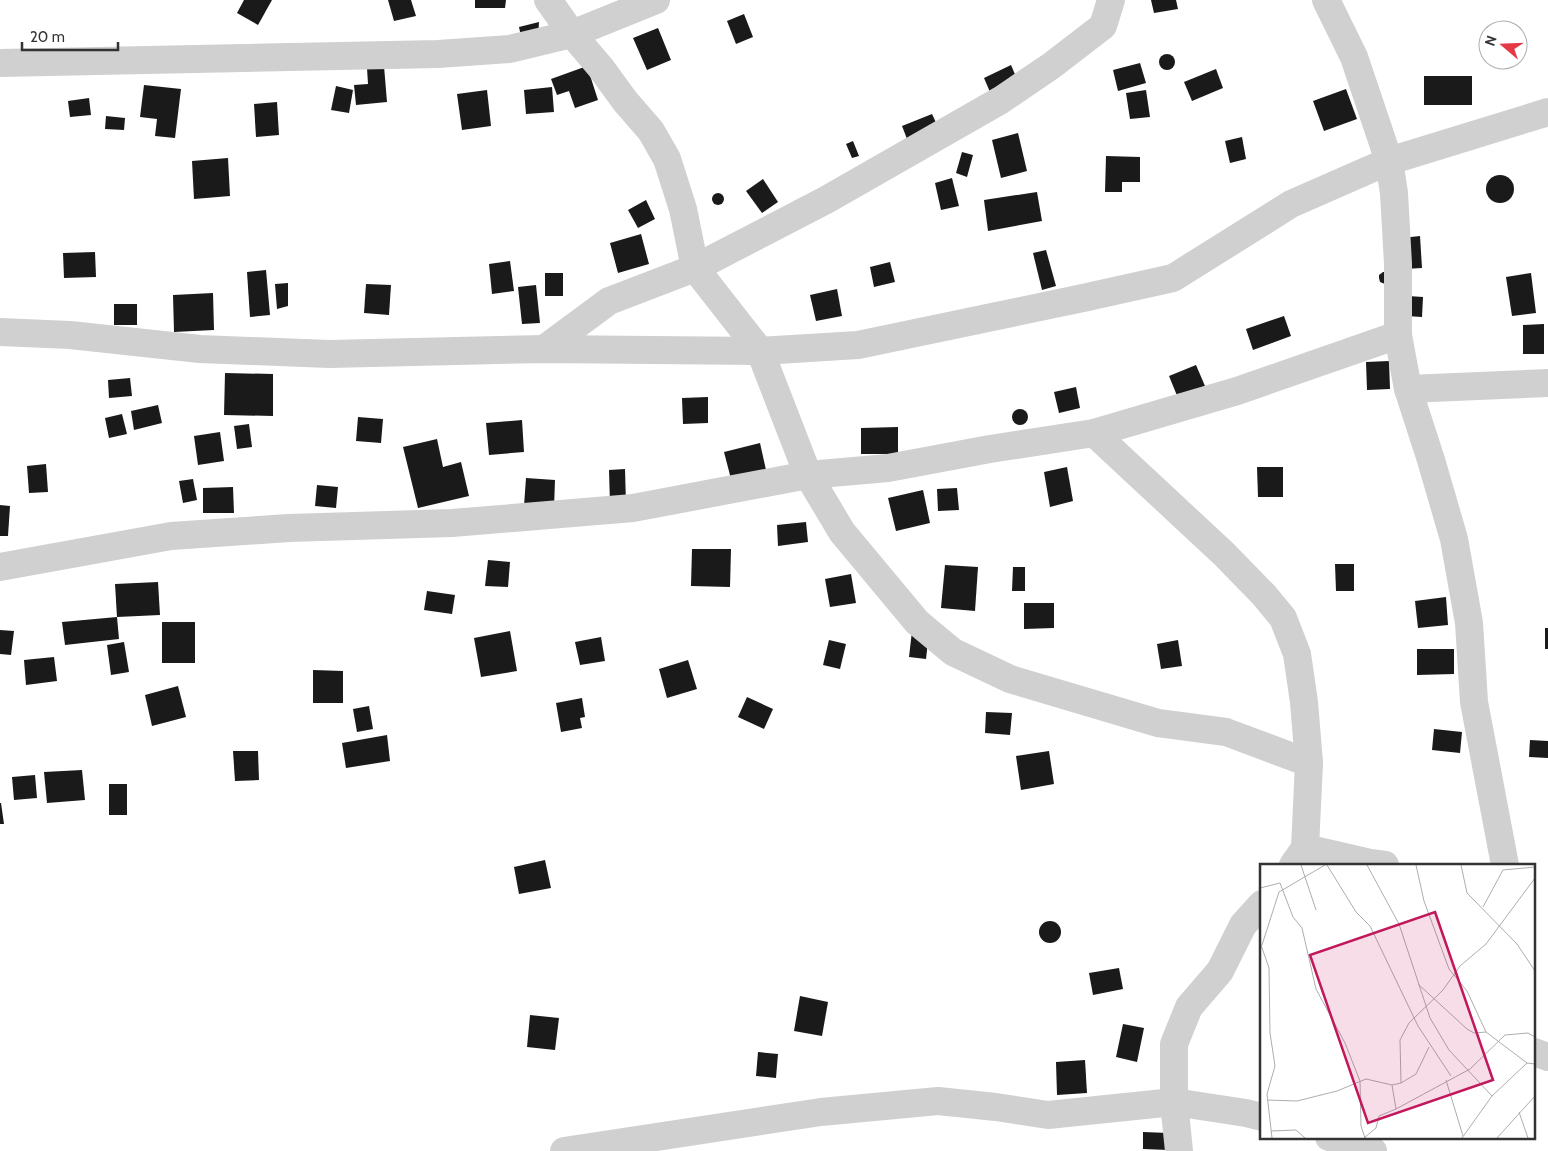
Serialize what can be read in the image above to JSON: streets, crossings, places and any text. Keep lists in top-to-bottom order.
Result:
{
  "scale_bar": "20 m",
  "north": "left"
}
